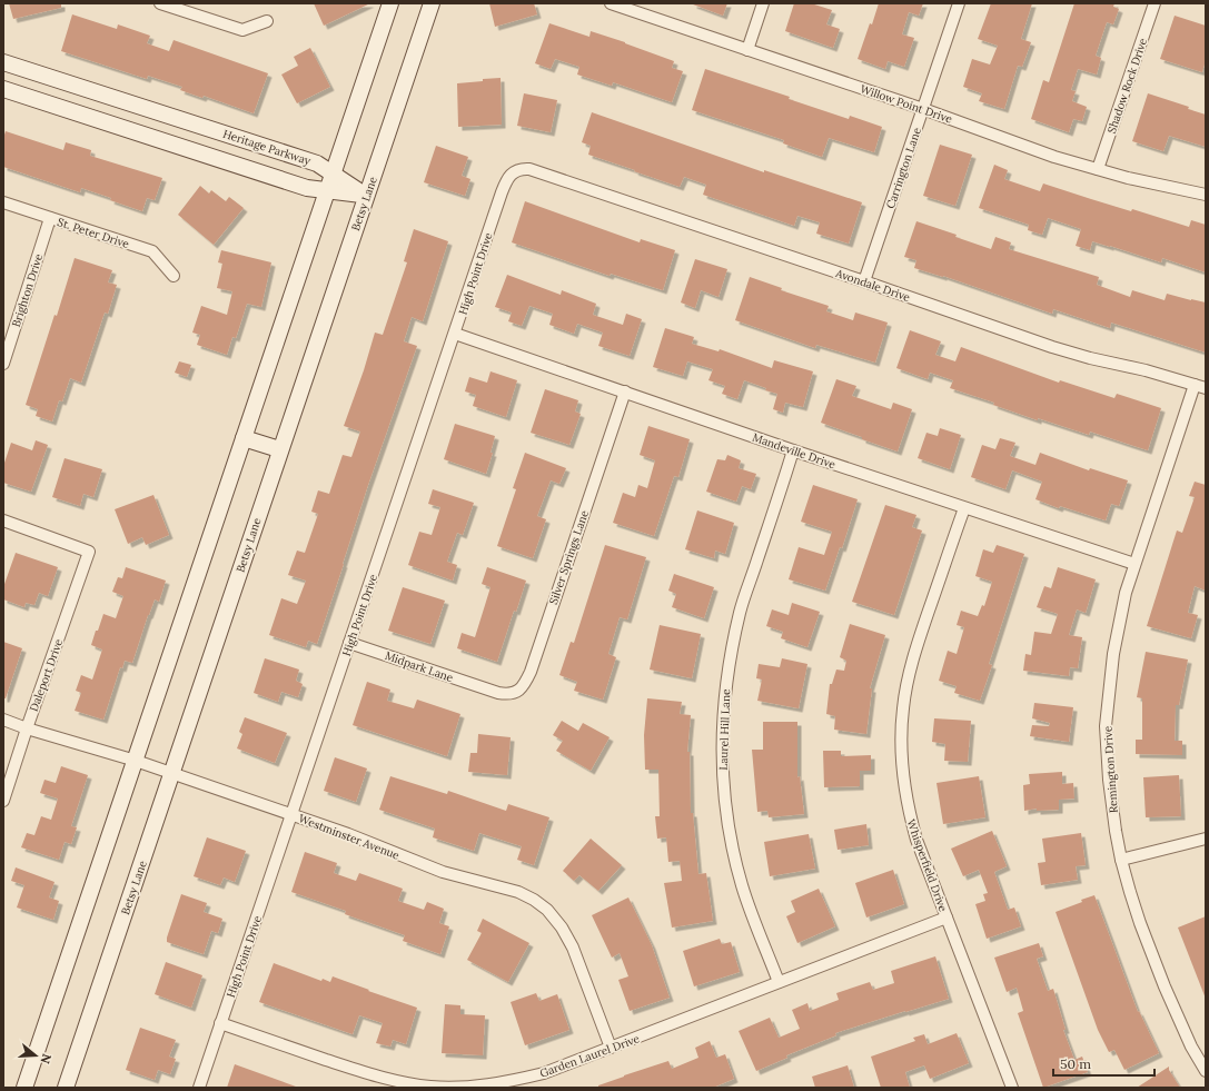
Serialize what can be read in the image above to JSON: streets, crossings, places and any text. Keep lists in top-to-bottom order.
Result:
{
  "streets": {
    "main road": ["Heritage Parkway", "Betsy Lane"],
    "street": [
      "Shadow Rock Drive",
      "Willow Point Drive",
      "Carrington Lane",
      "St. Peter Drive",
      "High Point Drive",
      "Avondale Drive",
      "Brighton Drive",
      "Mandeville Drive",
      "Silver Springs Lane",
      "Midpark Lane",
      "Daleport Drive",
      "Laurel Hill Lane",
      "Remington Drive",
      "Westminster Avenue",
      "Whisperfield Drive",
      "Garden Laurel Drive"
    ]
  },
  "crossings": [
    ["Shadow Rock Drive", "Willow Point Drive"],
    ["Willow Point Drive", "Carrington Lane"],
    ["Heritage Parkway", "Betsy Lane"],
    ["Carrington Lane", "Avondale Drive"],
    ["Betsy Lane", "Westminster Avenue"],
    ["St. Peter Drive", "Brighton Drive"],
    ["High Point Drive", "Avondale Drive"],
    ["High Point Drive", "Mandeville Drive"],
    ["High Point Drive", "Midpark Lane"],
    ["High Point Drive", "Westminster Avenue"],
    ["High Point Drive", "Garden Laurel Drive"],
    ["Avondale Drive", "Remington Drive"],
    ["Mandeville Drive", "Silver Springs Lane"],
    ["Mandeville Drive", "Laurel Hill Lane"],
    ["Mandeville Drive", "Remington Drive"],
    ["Mandeville Drive", "Whisperfield Drive"],
    ["Silver Springs Lane", "Midpark Lane"],
    ["Daleport Drive", "Westminster Avenue"],
    ["Laurel Hill Lane", "Garden Laurel Drive"],
    ["Westminster Avenue", "Garden Laurel Drive"],
    ["Whisperfield Drive", "Garden Laurel Drive"]
  ],
  "scale_bar": "50 m",
  "north": "right"
}
